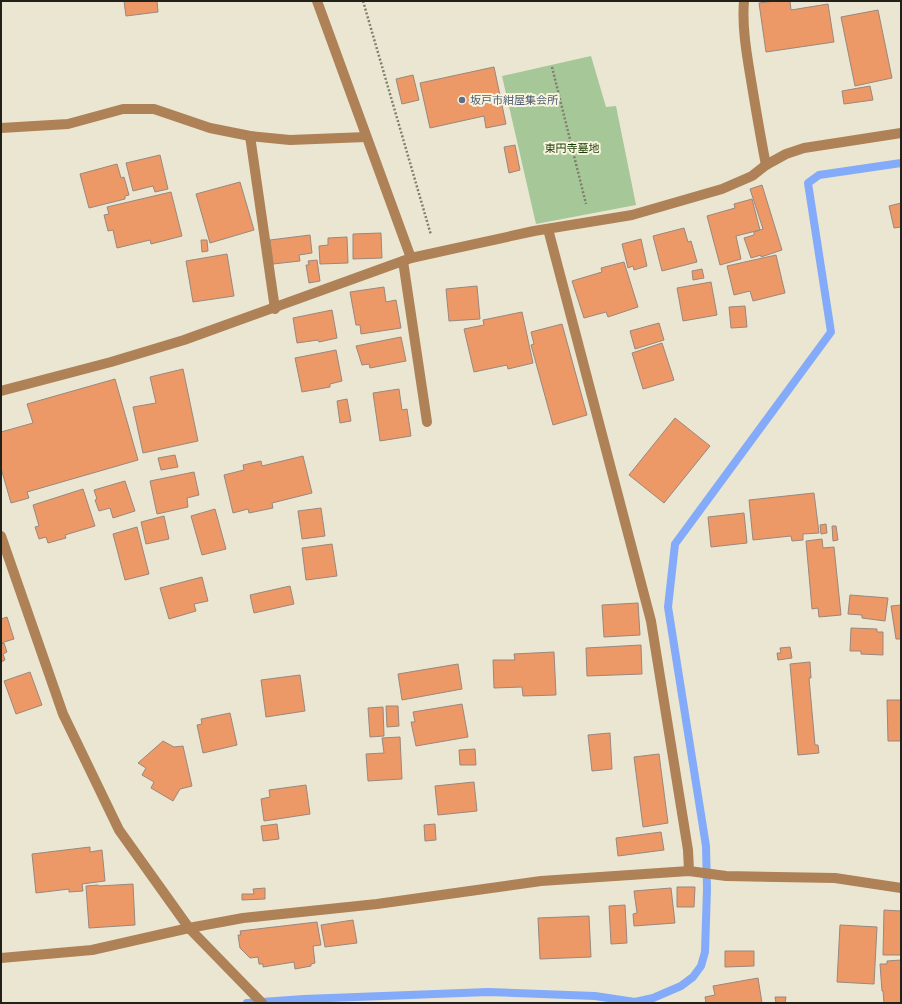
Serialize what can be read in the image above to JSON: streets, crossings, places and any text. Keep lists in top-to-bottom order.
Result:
{
  "parks": ["東円寺墓地"],
  "places": ["坂戸市紺屋集会所"]
}
